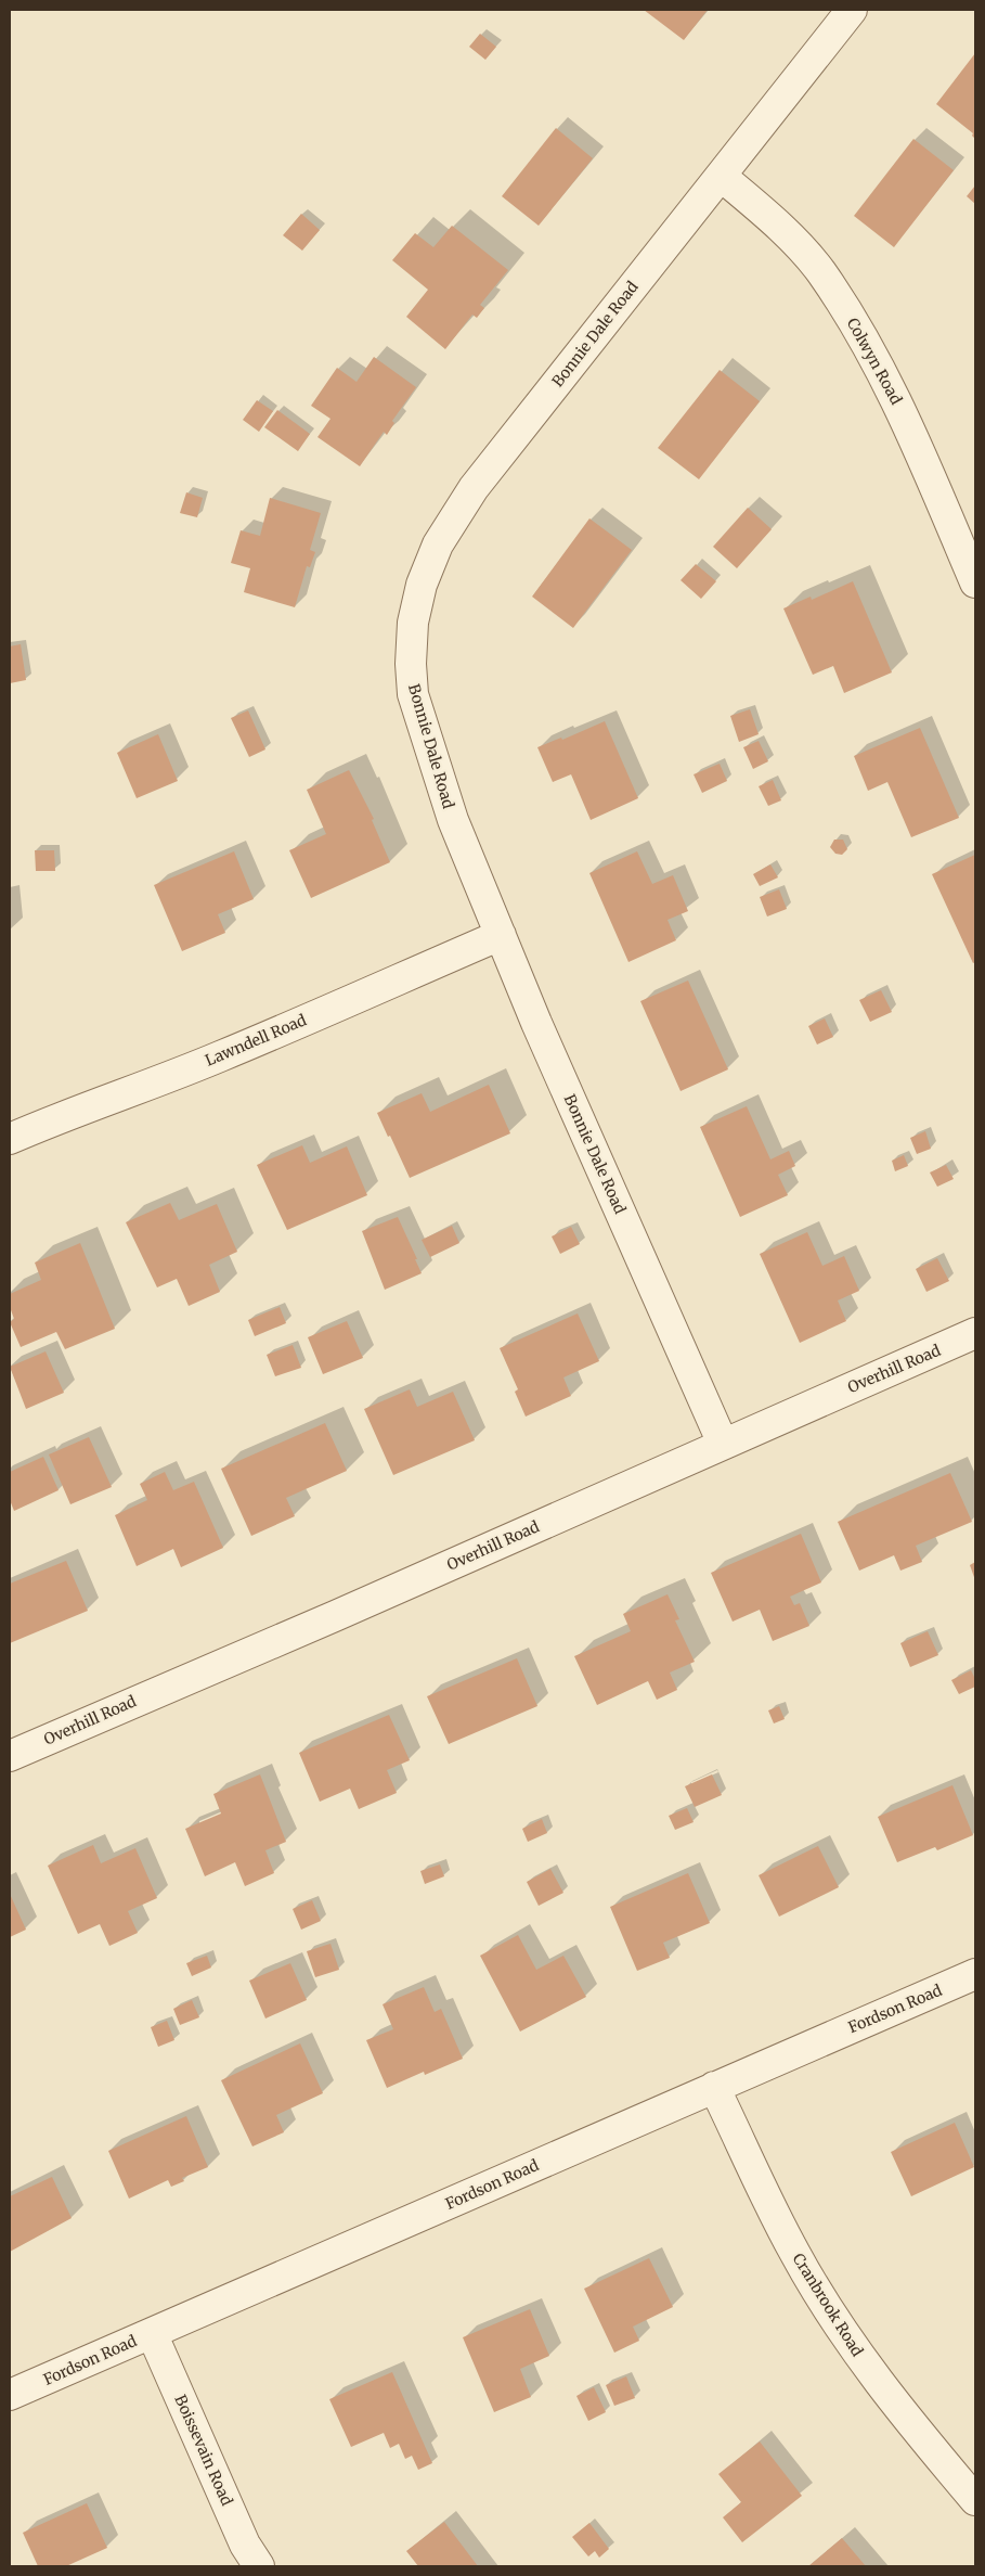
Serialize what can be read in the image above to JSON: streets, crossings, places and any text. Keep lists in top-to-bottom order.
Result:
{
  "streets": {
    "street": [
      "Bonnie Dale Road",
      "Colwyn Road",
      "Lawndell Road",
      "Overhill Road",
      "Fordson Road",
      "Cranbrook Road",
      "Boissevain Road"
    ]
  },
  "crossings": [
    ["Bonnie Dale Road", "Colwyn Road"],
    ["Bonnie Dale Road", "Lawndell Road"],
    ["Bonnie Dale Road", "Overhill Road"],
    ["Fordson Road", "Cranbrook Road"],
    ["Fordson Road", "Boissevain Road"]
  ]
}
